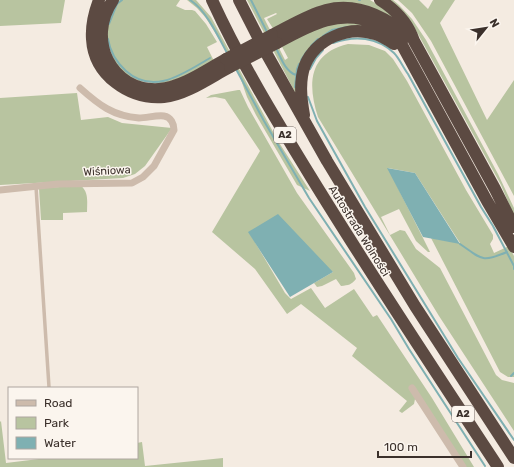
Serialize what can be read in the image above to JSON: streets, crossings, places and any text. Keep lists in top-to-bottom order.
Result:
{
  "streets": {
    "highway": ["A2", "Autostrada Wolności"],
    "street": ["Wiśniowa"]
  },
  "legend": ["Road", "Park", "Water"],
  "scale_bar": "100 m",
  "north": "top right"
}
